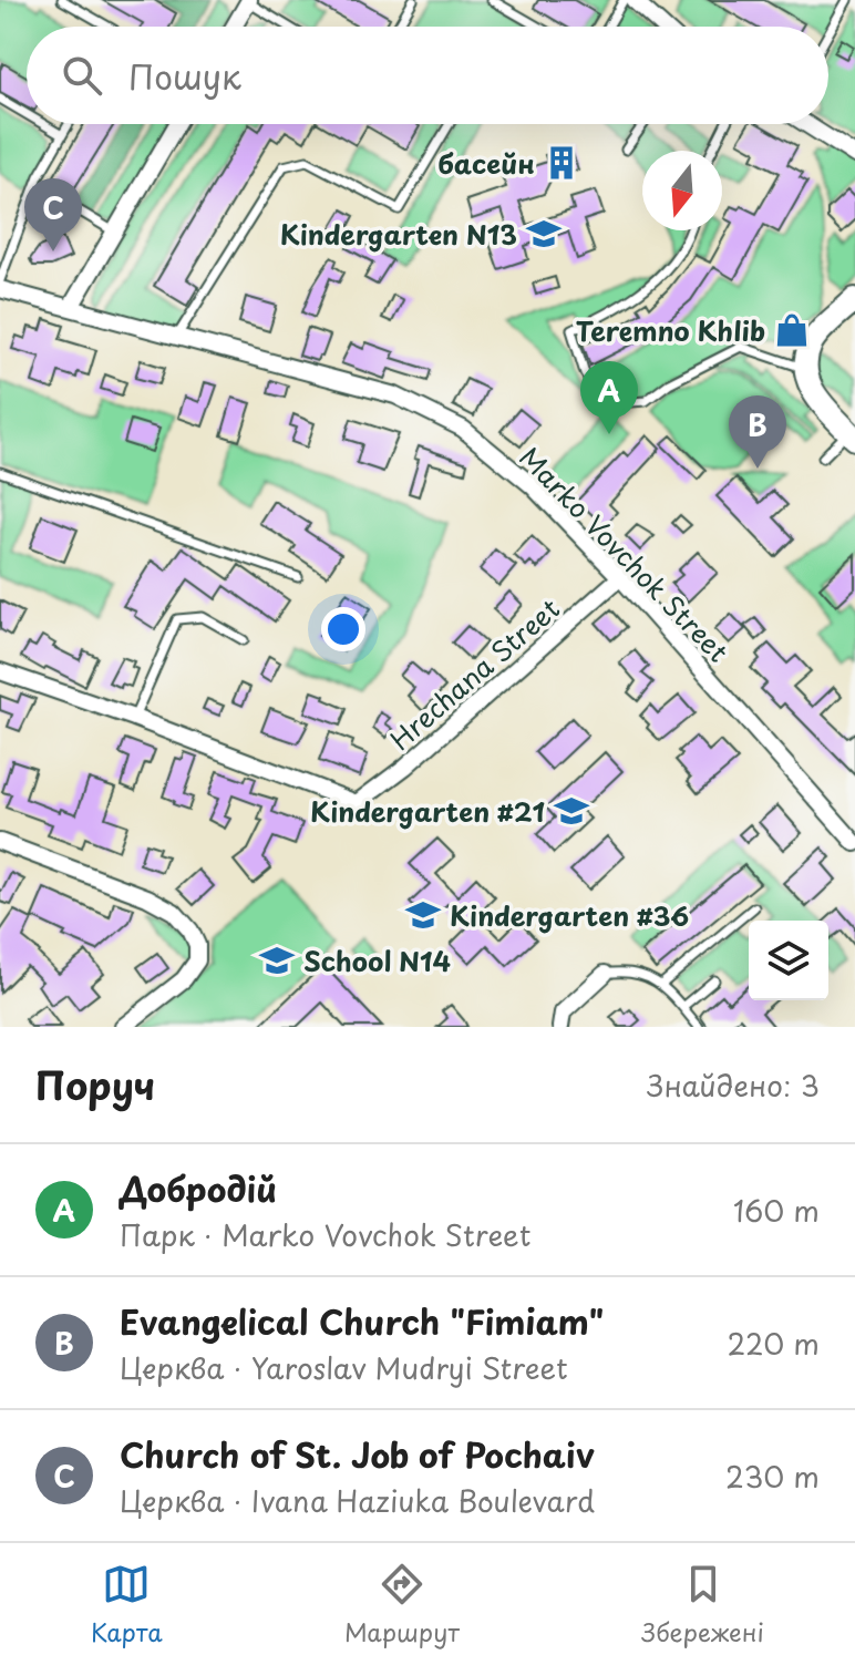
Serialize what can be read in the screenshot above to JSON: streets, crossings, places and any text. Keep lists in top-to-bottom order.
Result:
{
  "streets": {
    "street": ["Marko Vovchok Street", "Hrechana Street"]
  },
  "crossings": [
    ["Marko Vovchok Street", "Hrechana Street"]
  ],
  "places": {
    "building": ["басейн"],
    "school or university": [
      "Kindergarten N13",
      "Kindergarten #21",
      "Kindergarten #36",
      "School N14"
    ],
    "shop": ["Teremno Khlib"]
  },
  "north": "bottom",
  "page": {
    "search": "Пошук",
    "pins": ["C", "A", "B"],
    "heading": ["Поруч", "Знайдено: 3"],
    "list": [
      {
        "mark": "A",
        "name": "Добродій",
        "note": "Парк · Marko Vovchok Street",
        "value": "160 m"
      },
      {
        "mark": "B",
        "name": "Evangelical Church \"Fimiam\"",
        "note": "Церква · Yaroslav Mudryi Street",
        "value": "220 m"
      },
      {
        "mark": "C",
        "name": "Church of St. Job of Pochaiv",
        "note": "Церква · Ivana Haziuka Boulevard",
        "value": "230 m"
      }
    ],
    "nav": ["Карта", "Маршрут", "Збережені"]
  }
}
